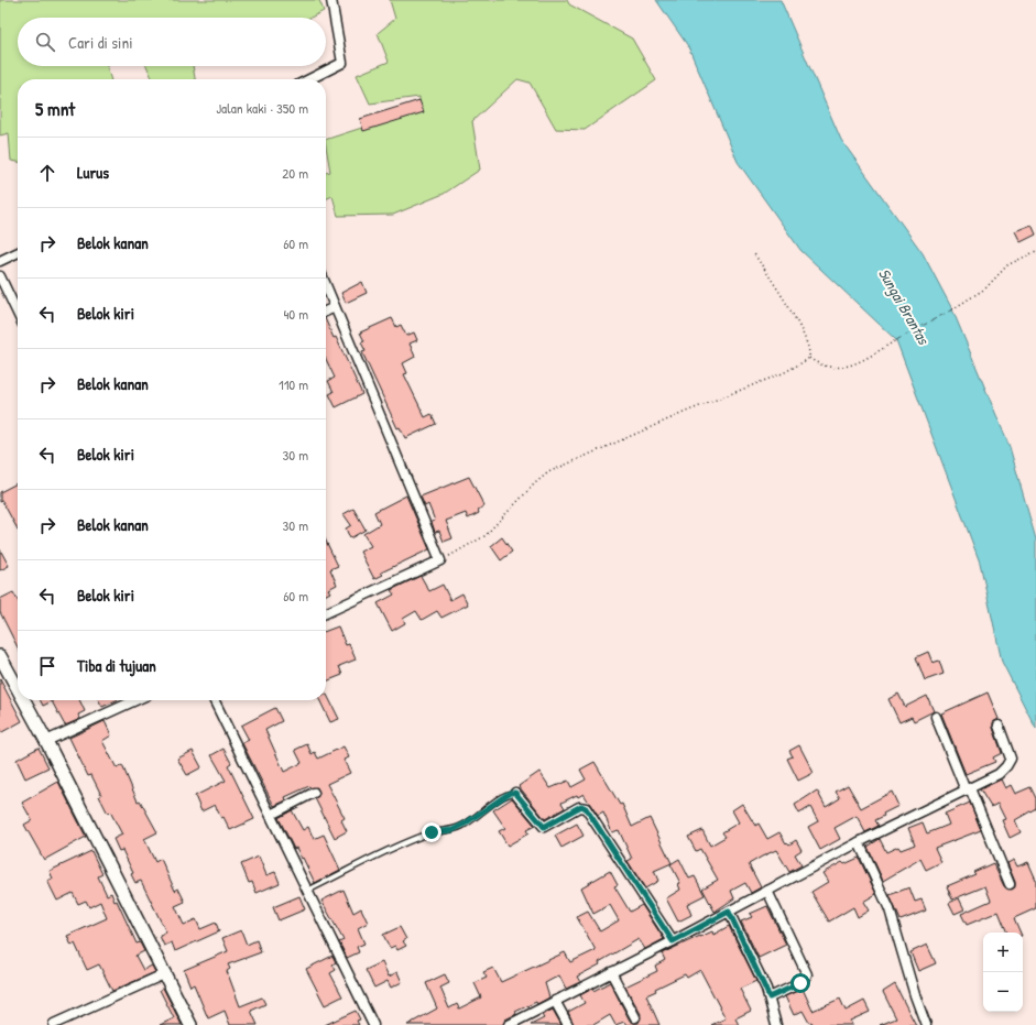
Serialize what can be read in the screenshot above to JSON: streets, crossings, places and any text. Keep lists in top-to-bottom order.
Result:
{
  "water": ["Sungai Brantas"],
  "page": {
    "search": "Cari di sini",
    "heading": ["5 mnt", "Jalan kaki · 350 m"],
    "list": [
      ["Lurus", "20 m"],
      ["Belok kanan", "60 m"],
      ["Belok kiri", "40 m"],
      ["Belok kanan", "110 m"],
      ["Belok kiri", "30 m"],
      ["Belok kanan", "30 m"],
      ["Belok kiri", "60 m"],
      "Tiba di tujuan"
    ],
    "map_buttons": ["+", "−"]
  }
}
